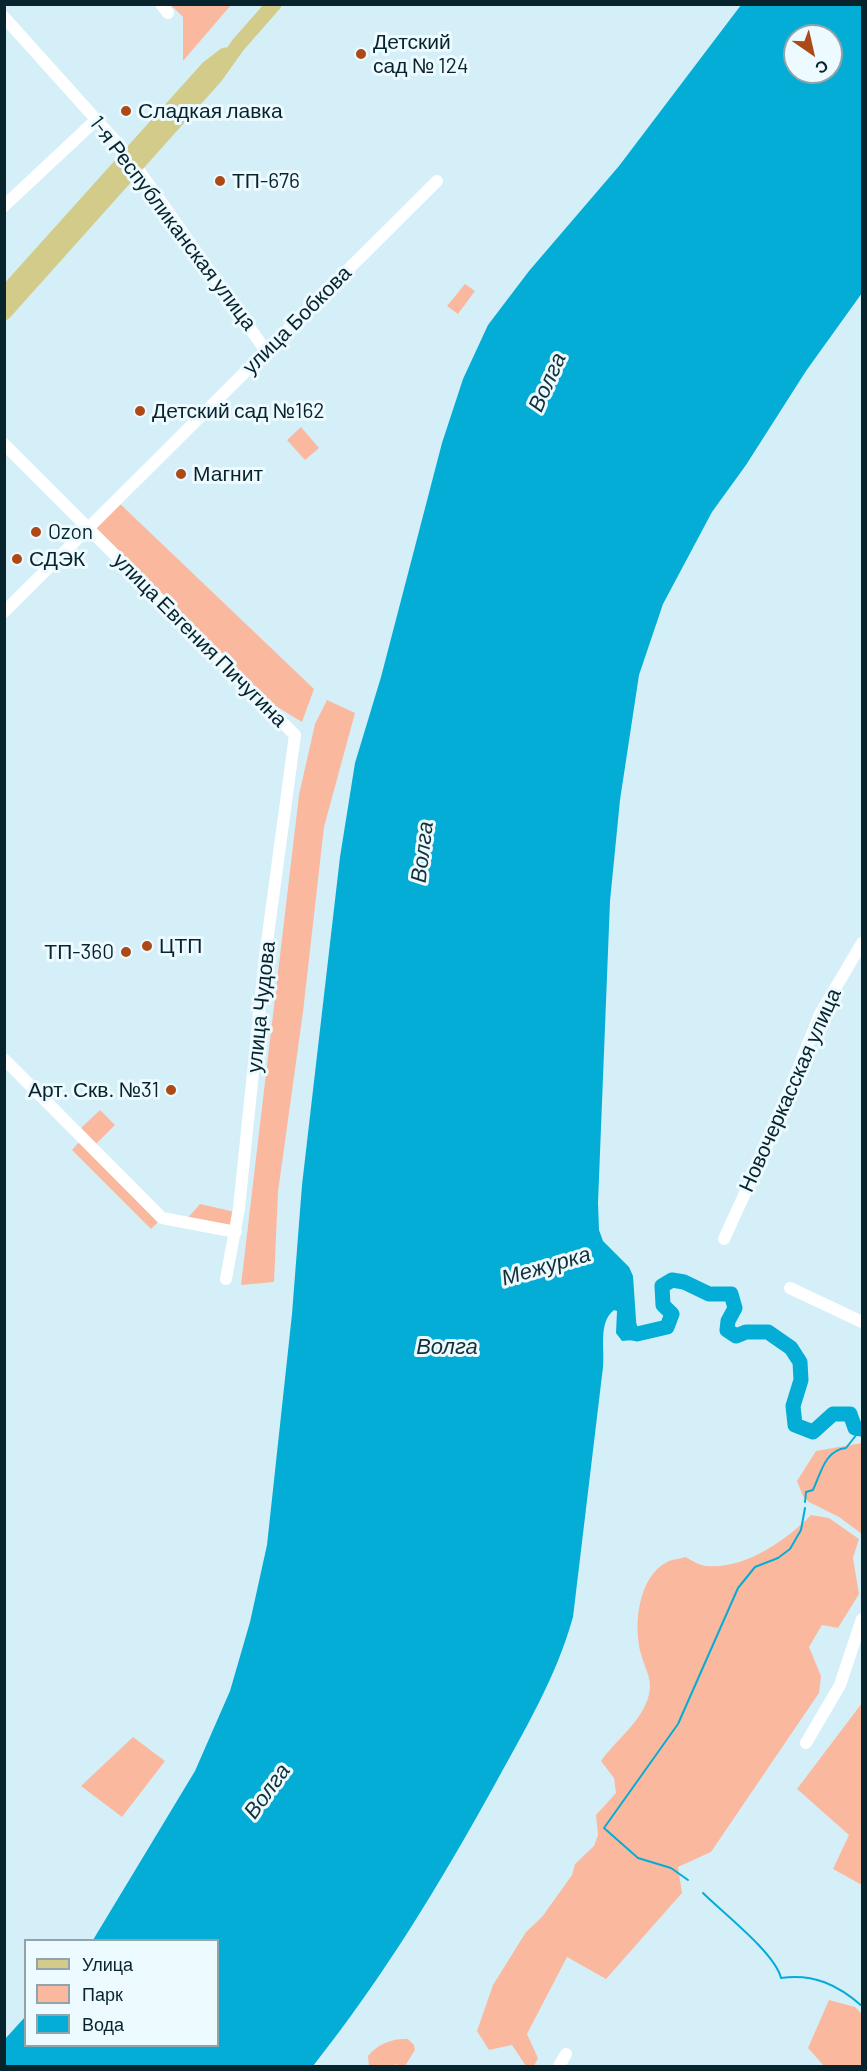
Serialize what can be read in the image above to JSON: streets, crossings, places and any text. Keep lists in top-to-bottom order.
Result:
{
  "streets": {
    "street": [
      "1-я Республиканская улица",
      "улица Бобкова",
      "улица Евгения Пичугина",
      "улица Чудова",
      "Новочеркасская улица"
    ]
  },
  "crossings": [
    ["1-я Республиканская улица", "улица Бобкова"],
    ["улица Бобкова", "улица Евгения Пичугина"],
    ["улица Евгения Пичугина", "улица Чудова"]
  ],
  "water": ["Волга", "Межурка"],
  "places": [
    "Детский сад № 124",
    "Сладкая лавка",
    "ТП-676",
    "Детский сад №162",
    "Магнит",
    "Ozon",
    "СДЭК",
    "ЦТП",
    "ТП-360",
    "Арт. Скв. №31"
  ],
  "legend": ["Улица", "Парк", "Вода"],
  "north": "bottom right"
}
